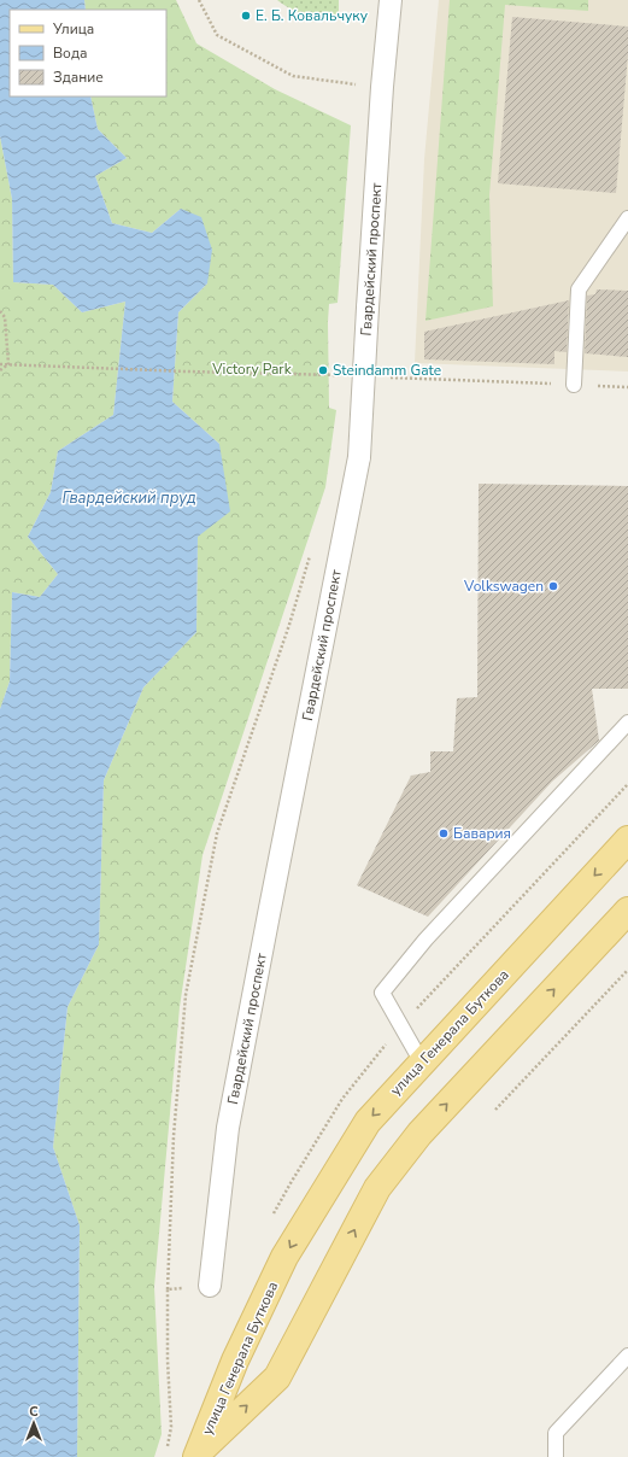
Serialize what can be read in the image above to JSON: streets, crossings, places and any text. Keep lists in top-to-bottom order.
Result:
{
  "streets": {
    "main road": ["улица Генерала Буткова"],
    "street": ["Гвардейский проспект"]
  },
  "water": ["Гвардейский пруд"],
  "parks": ["Victory Park"],
  "places": [
    "Е. Б. Ковальчуку",
    "Steindamm Gate",
    "Volkswagen",
    "Бавария"
  ],
  "legend": ["Улица", "Вода", "Здание"],
  "north": "top"
}
